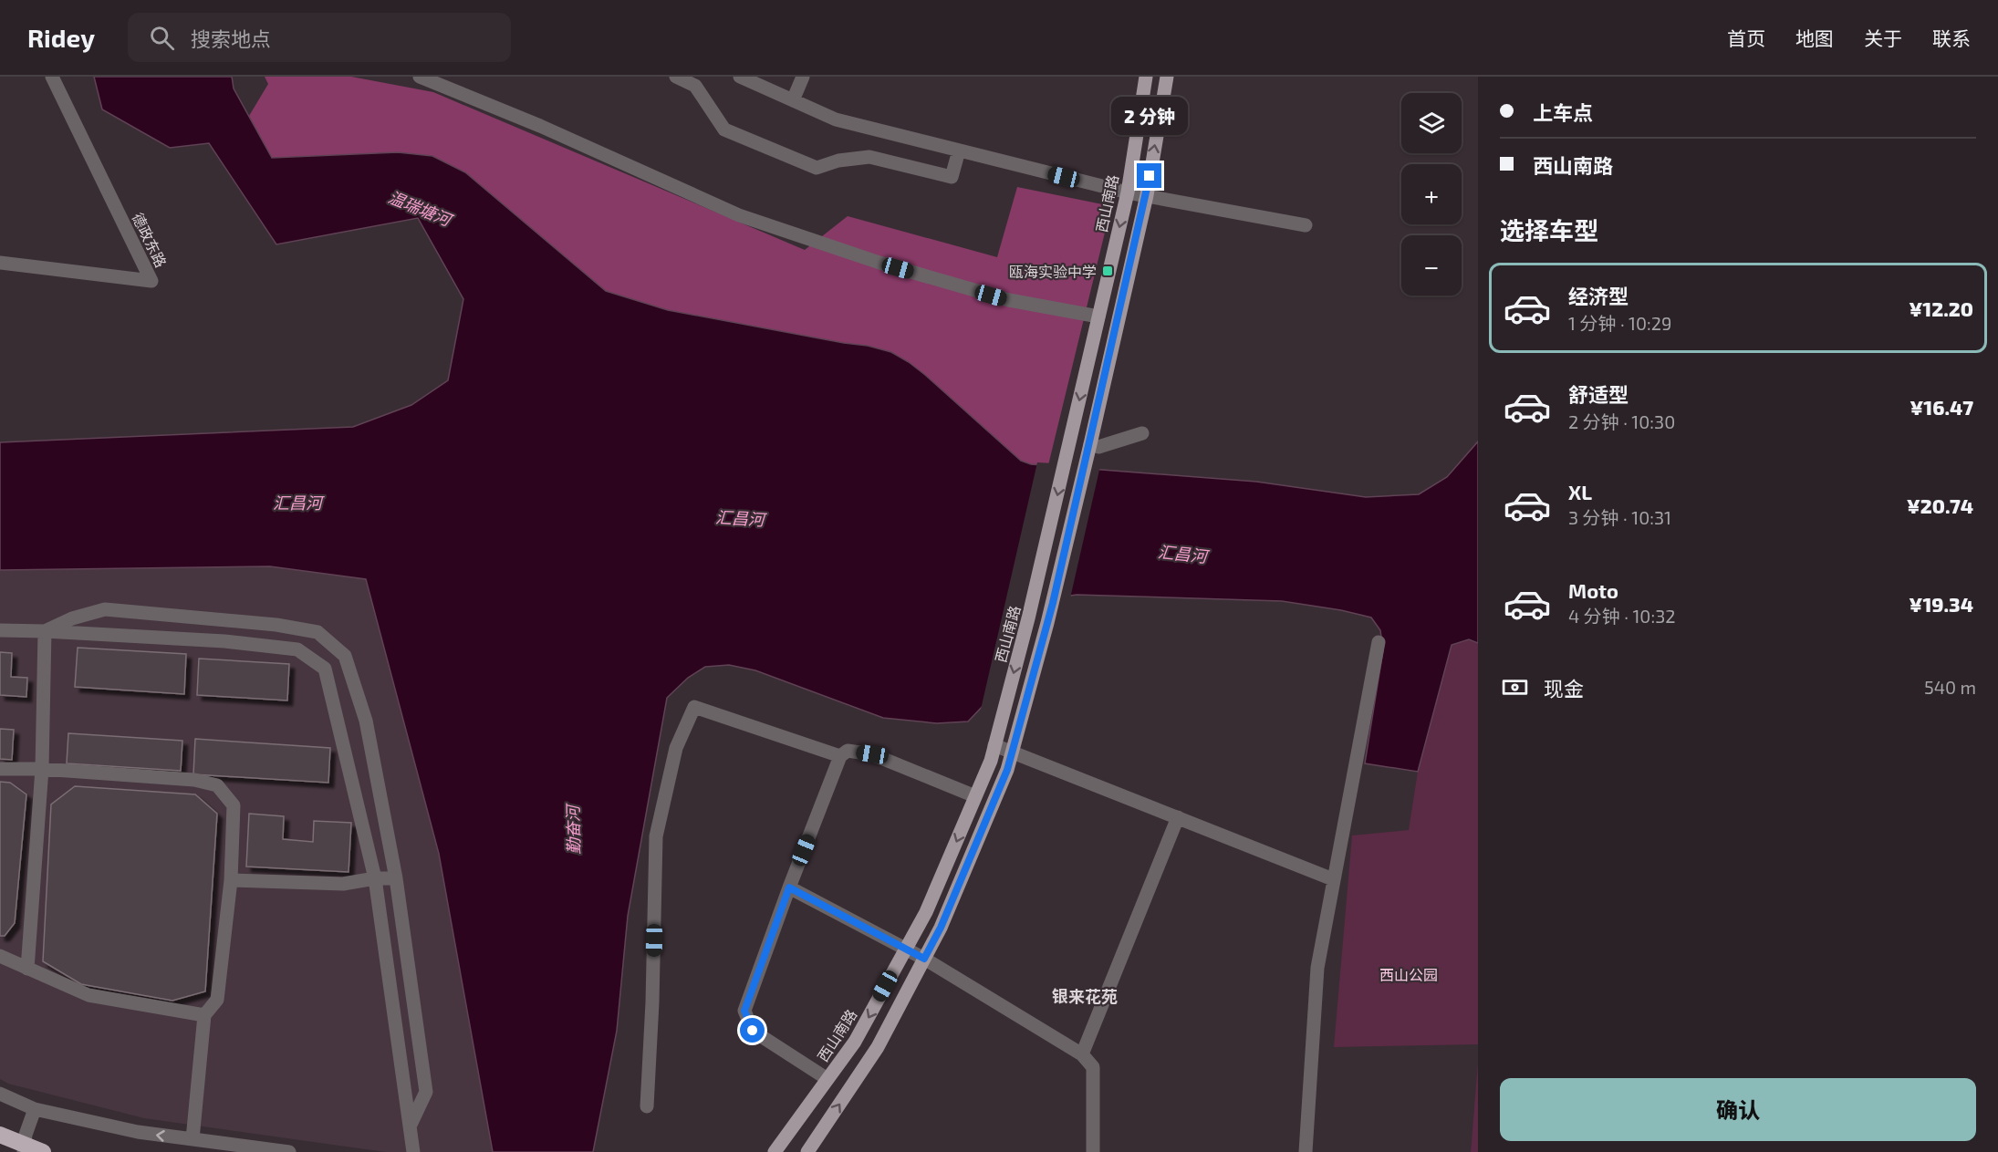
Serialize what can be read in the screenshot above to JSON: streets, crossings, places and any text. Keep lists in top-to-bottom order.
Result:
{
  "streets": {
    "main road": ["西山南路"],
    "street": ["德政东路"]
  },
  "districts": ["银来花苑"],
  "water": ["温瑞塘河", "汇昌河", "勤奋河"],
  "parks": ["西山公园"],
  "places": {
    "transit": ["瓯海实验中学"]
  },
  "page": {
    "header": "Ridey",
    "search": "搜索地点",
    "nav": [
      "首页",
      "地图",
      "关于",
      "联系"
    ],
    "banner": ["上车点", "西山南路"],
    "map_buttons": ["+", "−"],
    "bubble": "2 分钟",
    "heading": "选择车型",
    "list": [
      {
        "name": "经济型",
        "note": "1 分钟 · 10:29",
        "value": "¥12.20"
      },
      {
        "name": "舒适型",
        "note": "2 分钟 · 10:30",
        "value": "¥16.47"
      },
      {
        "name": "XL",
        "note": "3 分钟 · 10:31",
        "value": "¥20.74"
      },
      {
        "name": "Moto",
        "note": "4 分钟 · 10:32",
        "value": "¥19.34"
      }
    ],
    "pay": ["现金", "540 m"],
    "buttons": "确认"
  }
}
